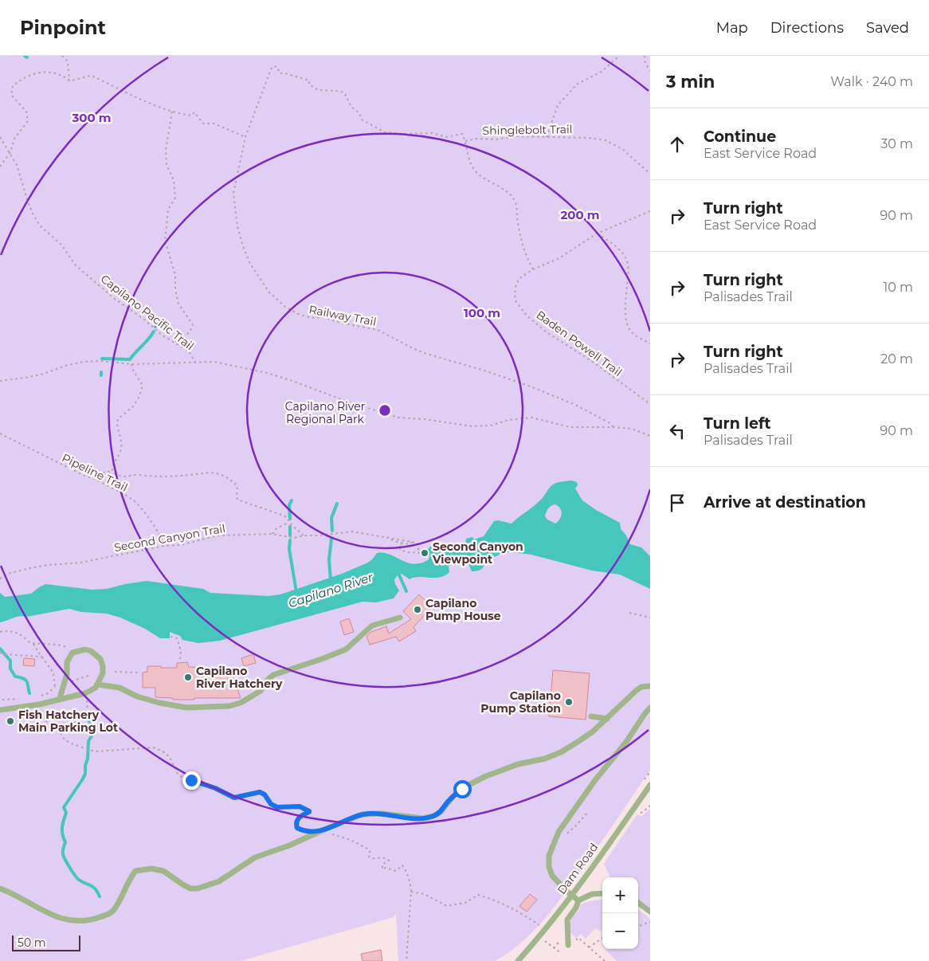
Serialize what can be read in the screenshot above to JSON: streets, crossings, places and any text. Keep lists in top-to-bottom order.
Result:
{
  "streets": {
    "lane": ["Dam Road"],
    "path": [
      "Shinglebolt Trail",
      "Capilano Pacific Trail",
      "Railway Trail",
      "Baden Powell Trail",
      "Pipeline Trail",
      "Second Canyon Trail"
    ]
  },
  "crossings": [
    ["Shinglebolt Trail", "Railway Trail"],
    ["Pipeline Trail", "Second Canyon Trail"]
  ],
  "water": ["Capilano River"],
  "parks": ["Capilano River Regional Park"],
  "places": [
    "Second Canyon Viewpoint",
    "Capilano Pump House",
    "Capilano River Hatchery",
    "Capilano Pump Station",
    "Fish Hatchery Main Parking Lot"
  ],
  "scale_bar": "50 m",
  "page": {
    "header": "Pinpoint",
    "nav": ["Map", "Directions", "Saved"],
    "heading": ["3 min", "Walk · 240 m"],
    "list": [
      ["Continue", "East Service Road", "30 m"],
      ["Turn right", "East Service Road", "90 m"],
      ["Turn right", "Palisades Trail", "10 m"],
      ["Turn right", "Palisades Trail", "20 m"],
      ["Turn left", "Palisades Trail", "90 m"],
      "Arrive at destination"
    ],
    "map_buttons": ["+", "−"],
    "scale": "50 m"
  },
  "rings": ["300 m", "200 m", "100 m"]
}
